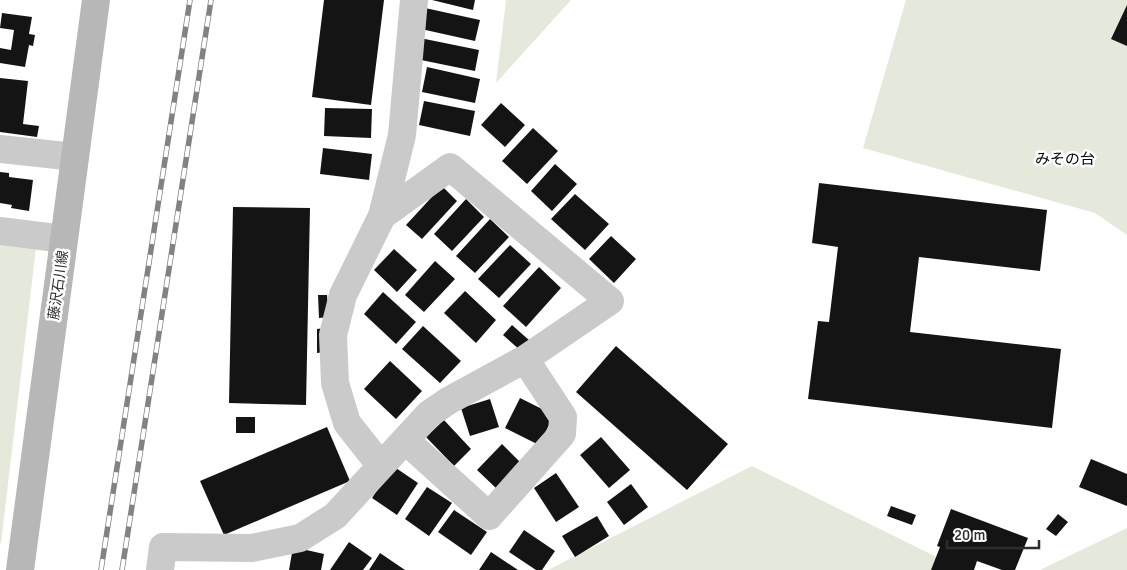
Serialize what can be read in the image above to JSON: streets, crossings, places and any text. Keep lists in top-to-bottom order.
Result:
{
  "streets": {
    "street": ["藤沢石川線"]
  },
  "districts": ["みその台"],
  "scale_bar": "20 m"
}
